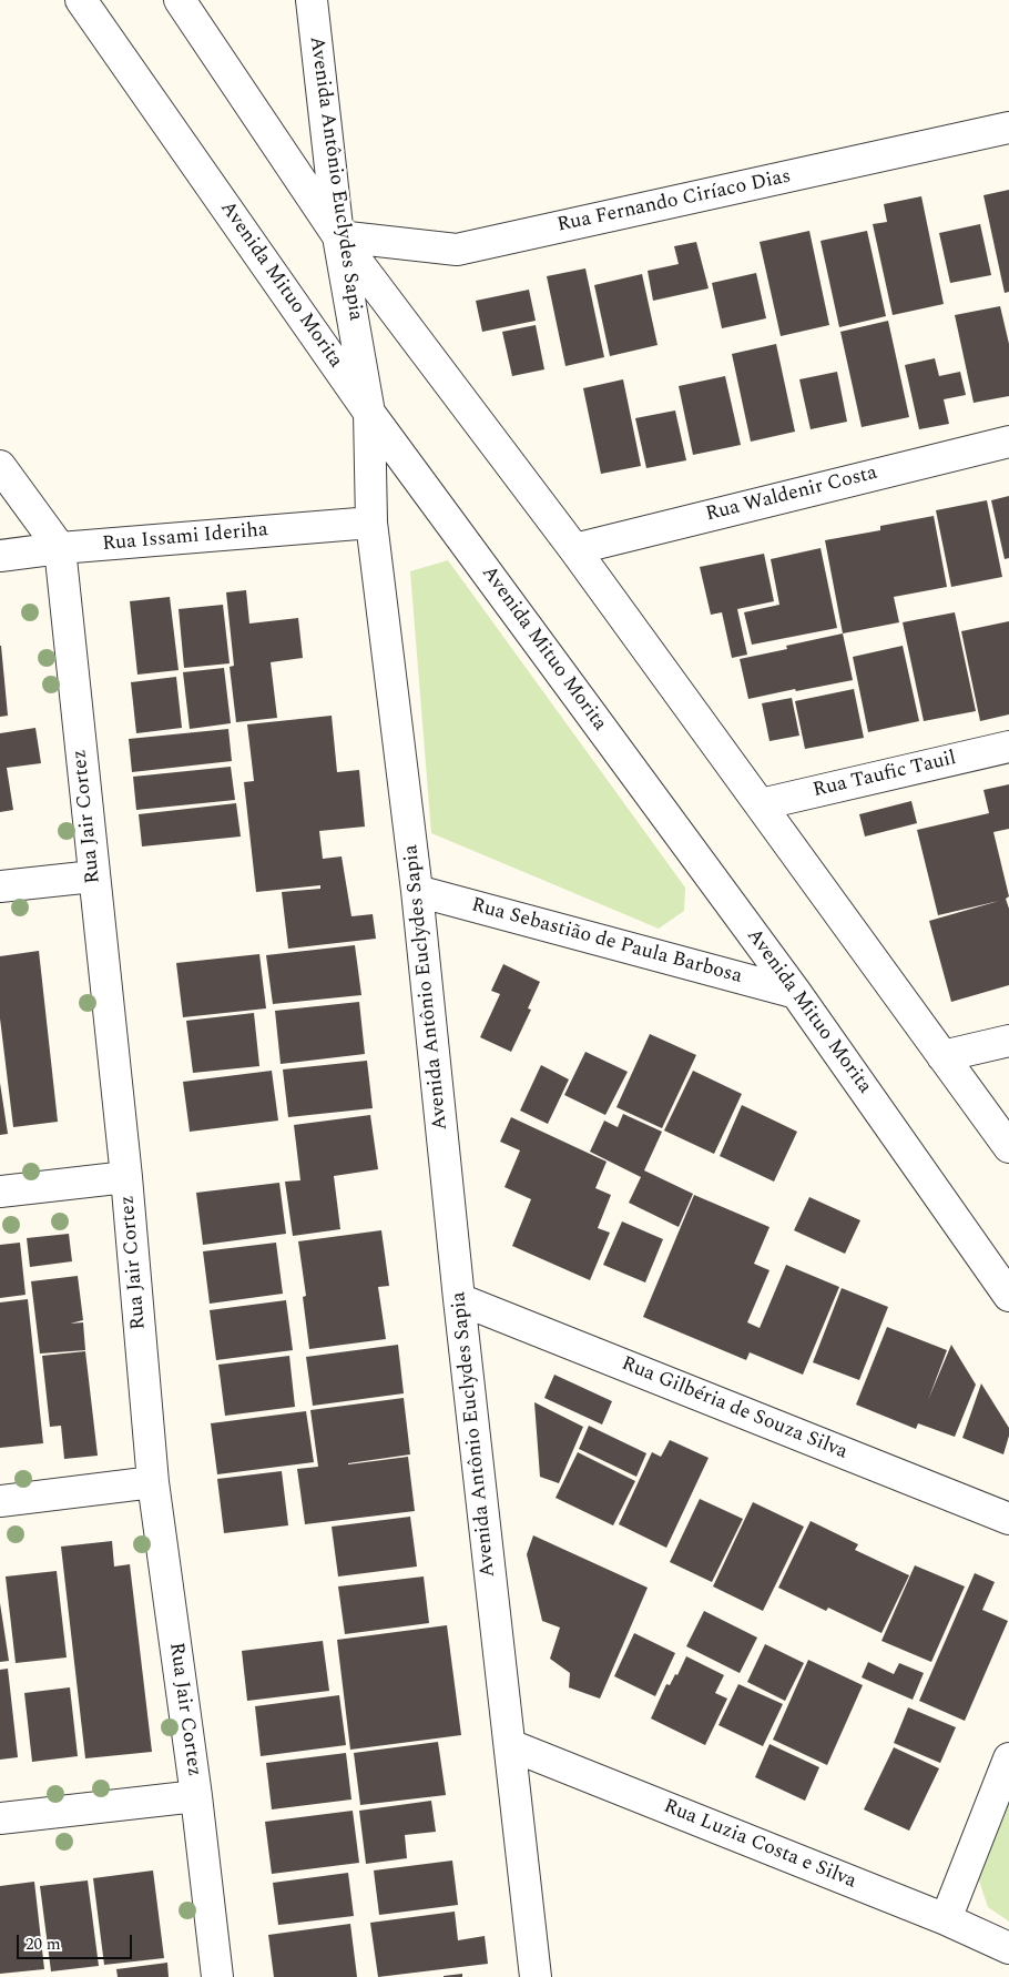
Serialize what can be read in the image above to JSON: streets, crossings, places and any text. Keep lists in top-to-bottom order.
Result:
{
  "streets": {
    "street": [
      "Avenida Antônio Euclydes Sapia",
      "Rua Fernando Ciríaco Dias",
      "Avenida Mituo Morita",
      "Rua Waldenir Costa",
      "Rua Issami Ideriha",
      "Rua Taufic Tauil",
      "Rua Jair Cortez",
      "Rua Sebastião de Paula Barbosa",
      "Rua Gilbéria de Souza Silva",
      "Rua Luzia Costa e Silva"
    ]
  },
  "crossings": [
    ["Avenida Antônio Euclydes Sapia", "Rua Fernando Ciríaco Dias"],
    ["Avenida Antônio Euclydes Sapia", "Avenida Mituo Morita"],
    ["Avenida Antônio Euclydes Sapia", "Rua Issami Ideriha"],
    ["Avenida Antônio Euclydes Sapia", "Rua Sebastião de Paula Barbosa"],
    ["Avenida Antônio Euclydes Sapia", "Rua Gilbéria de Souza Silva"],
    ["Avenida Antônio Euclydes Sapia", "Rua Luzia Costa e Silva"],
    ["Avenida Mituo Morita", "Rua Sebastião de Paula Barbosa"],
    ["Rua Issami Ideriha", "Rua Jair Cortez"]
  ],
  "scale_bar": "20 m"
}
